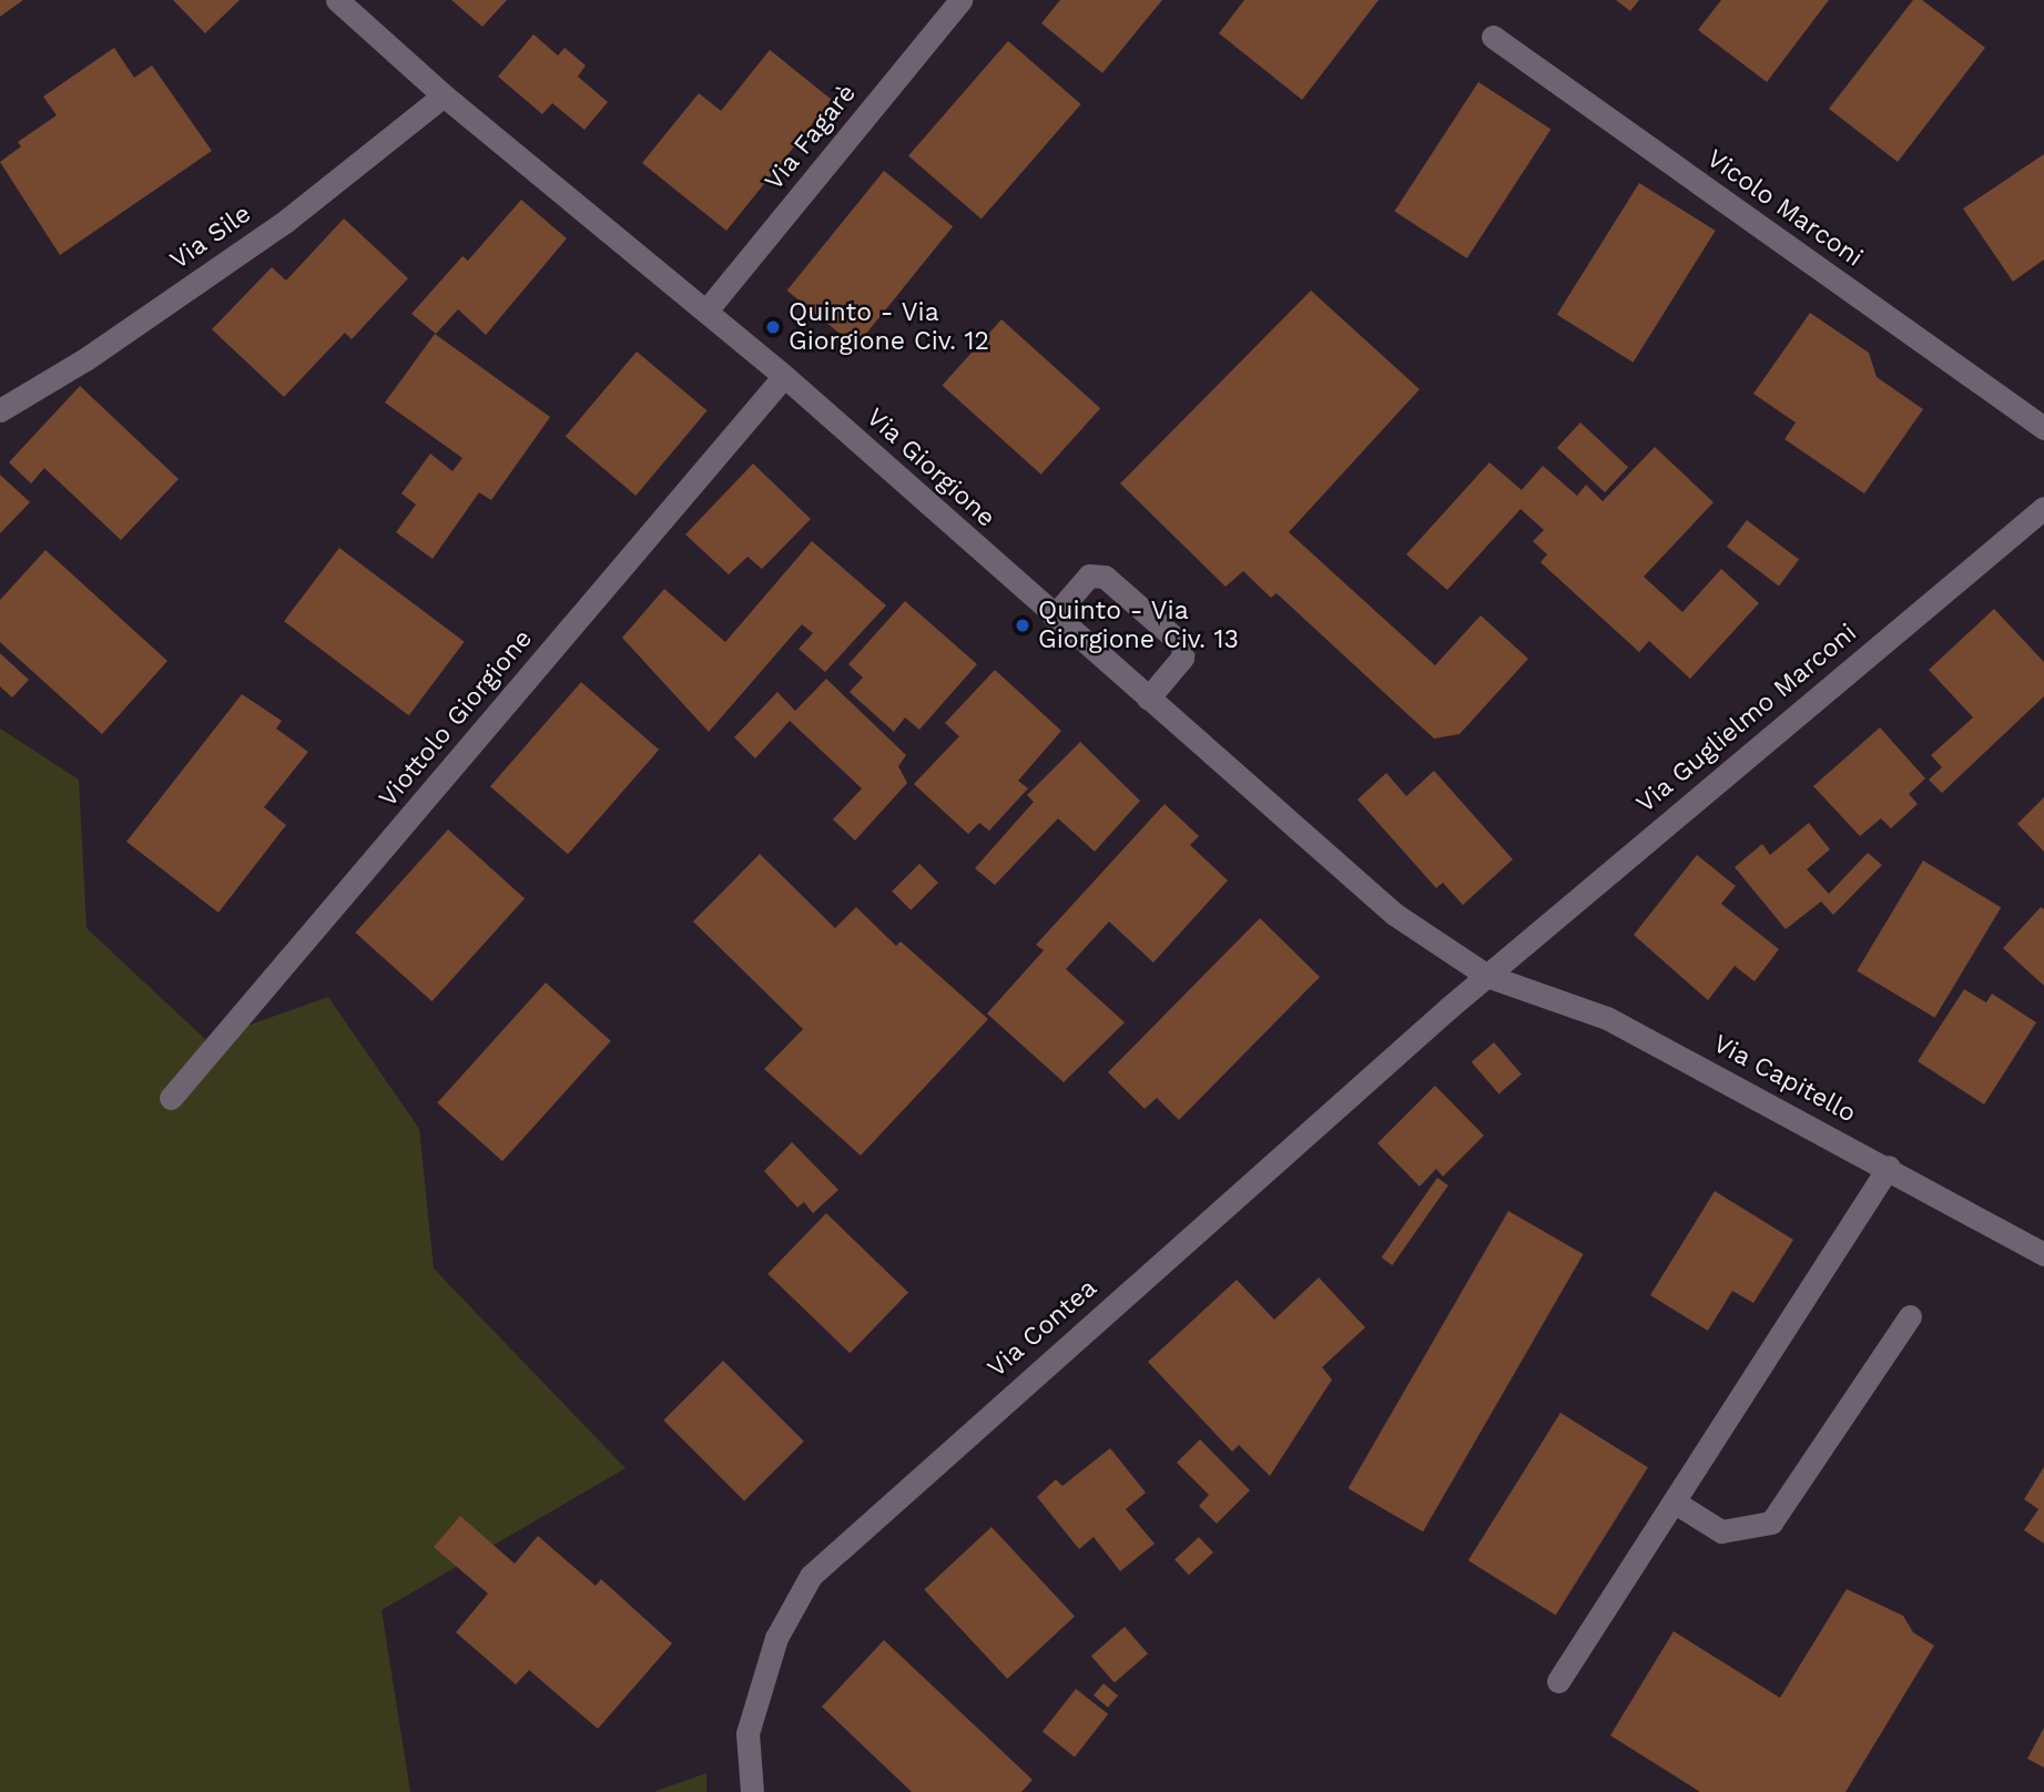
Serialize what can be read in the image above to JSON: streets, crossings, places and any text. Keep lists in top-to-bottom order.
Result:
{
  "streets": {
    "street": [
      "Via Fagarè",
      "Vicolo Marconi",
      "Via Sile",
      "Via Giorgione",
      "Viottolo Giorgione",
      "Via Guglielmo Marconi",
      "Via Capitello",
      "Via Contea"
    ]
  },
  "crossings": [
    ["Via Fagarè", "Via Giorgione"],
    ["Via Sile", "Via Giorgione"],
    ["Via Giorgione", "Viottolo Giorgione"],
    ["Via Giorgione", "Via Guglielmo Marconi"],
    ["Via Giorgione", "Via Capitello"],
    ["Via Giorgione", "Via Contea"],
    ["Via Guglielmo Marconi", "Via Capitello"],
    ["Via Guglielmo Marconi", "Via Contea"],
    ["Via Capitello", "Via Contea"]
  ],
  "places": ["Quinto - Via Giorgione Civ. 12", "Quinto - Via Giorgione Civ. 13"]
}
